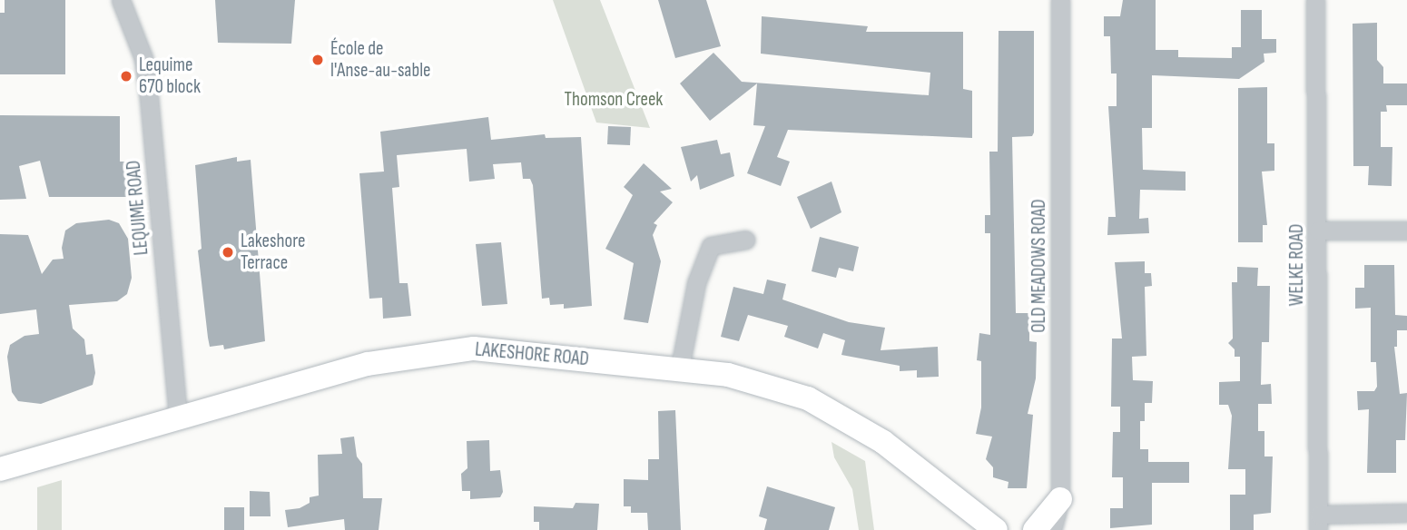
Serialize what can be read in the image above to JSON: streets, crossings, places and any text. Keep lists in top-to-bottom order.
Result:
{
  "streets": {
    "main road": ["LAKESHORE ROAD"],
    "street": ["LEQUIME ROAD", "WELKE ROAD", "OLD MEADOWS ROAD"]
  },
  "crossings": [
    ["LEQUIME ROAD", "LAKESHORE ROAD"]
  ],
  "parks": ["Thomson Creek"],
  "places": ["École de l'Anse-au-sable", "Lequime 670 block", "Lakeshore Terrace"]
}
